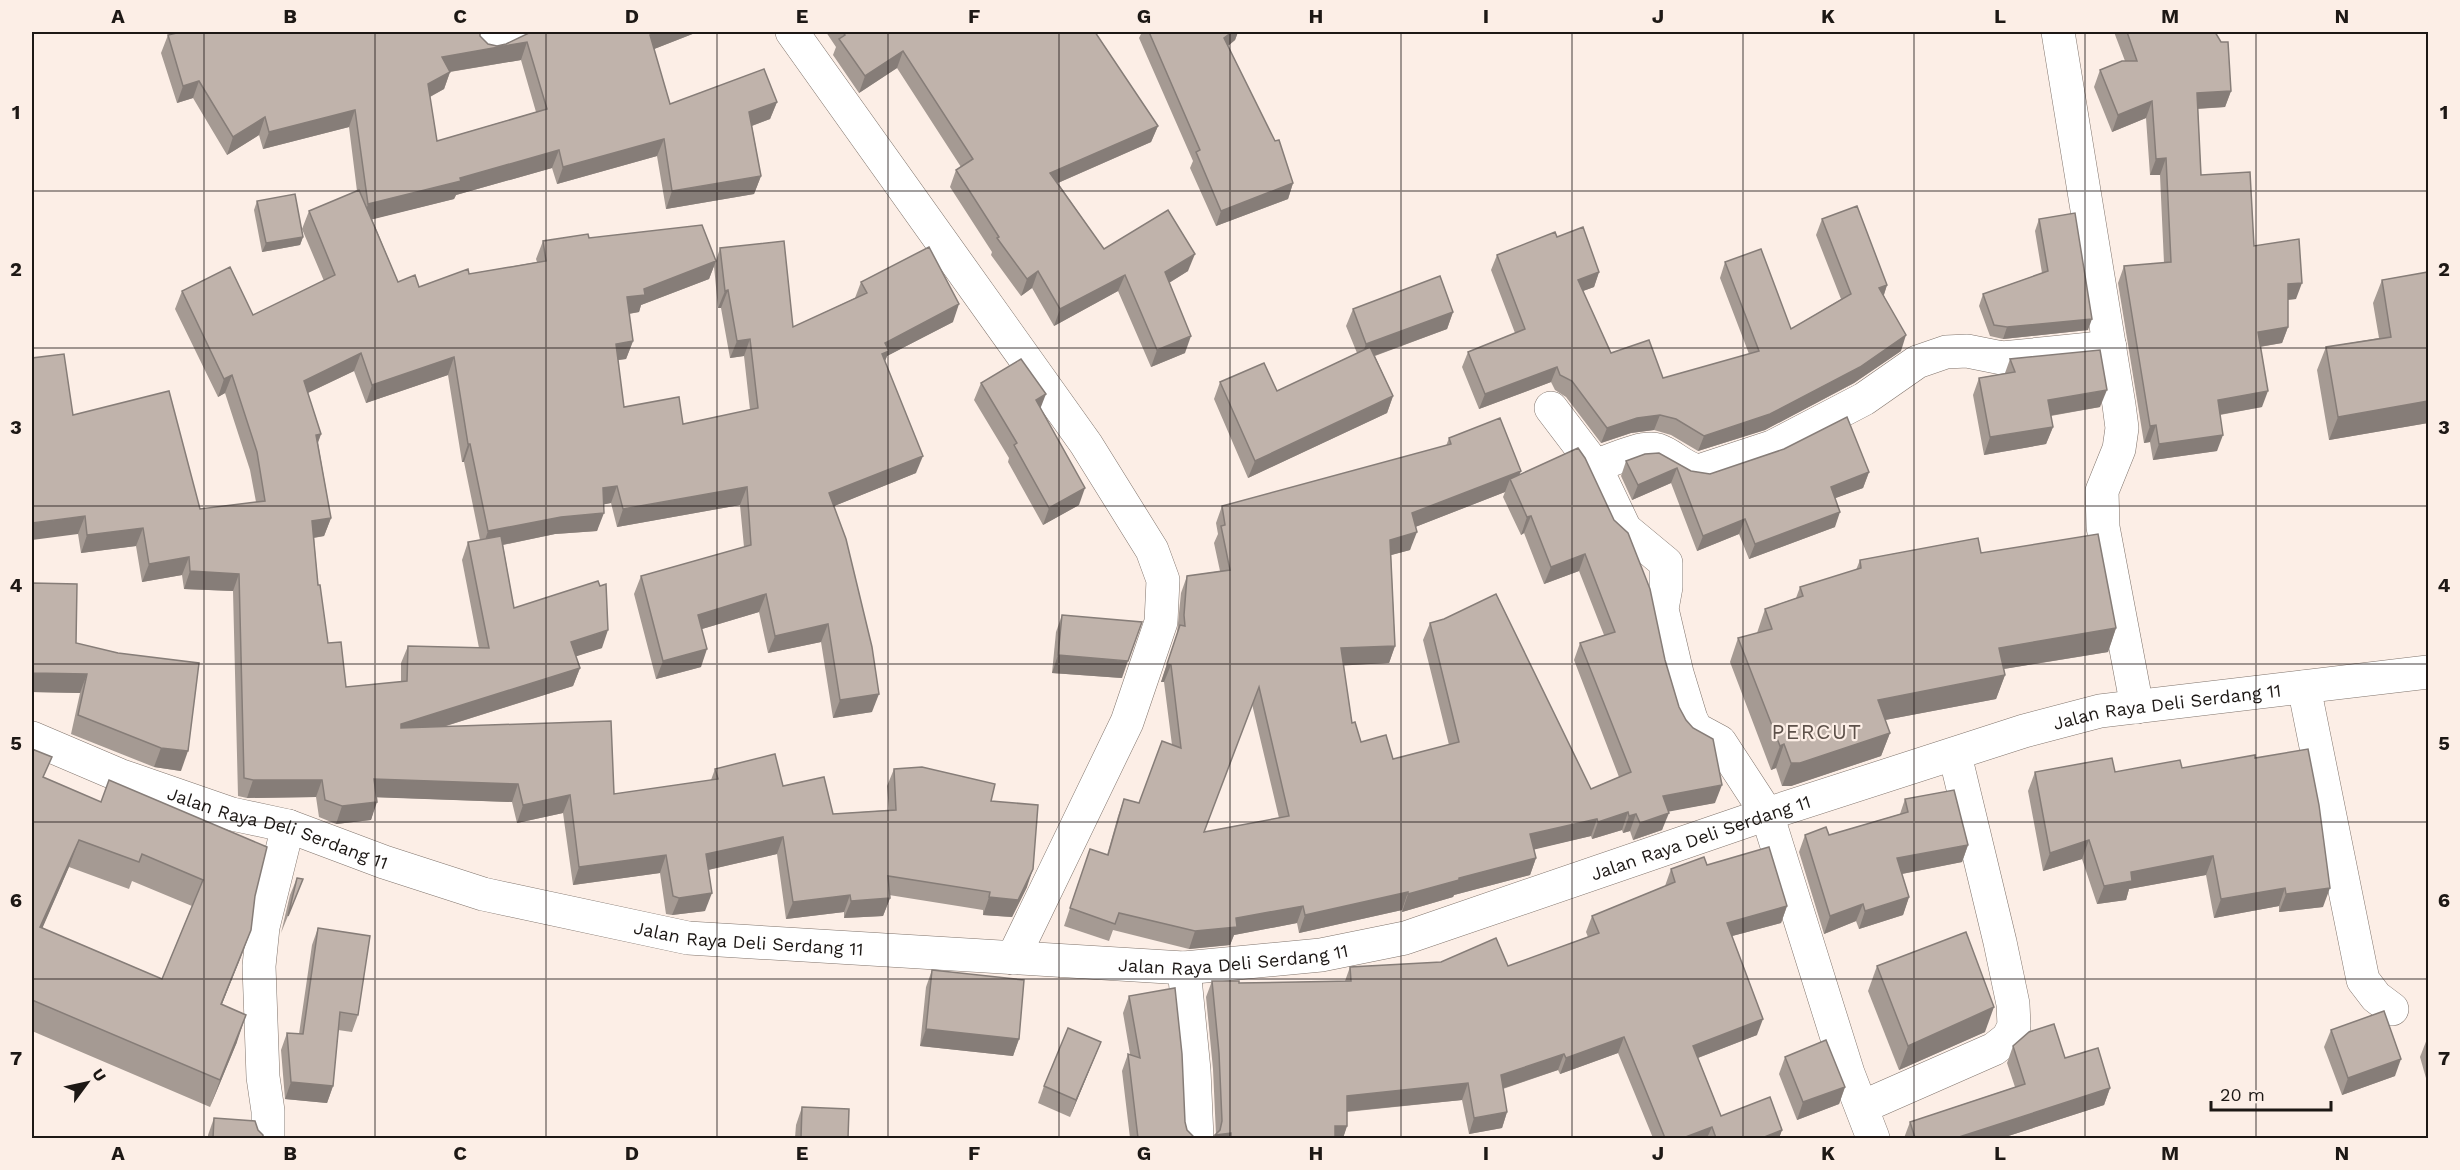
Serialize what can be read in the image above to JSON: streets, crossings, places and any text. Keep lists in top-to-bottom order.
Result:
{
  "streets": {
    "street": ["Jalan Raya Deli Serdang 11"]
  },
  "districts": ["PERCUT"],
  "scale_bar": "20 m",
  "north": "top right",
  "grid": {
    "columns": [
      "A",
      "B",
      "C",
      "D",
      "E",
      "F",
      "G",
      "H",
      "I",
      "J",
      "K",
      "L",
      "M",
      "N"
    ],
    "rows": [
      "1",
      "2",
      "3",
      "4",
      "5",
      "6",
      "7"
    ]
  }
}
